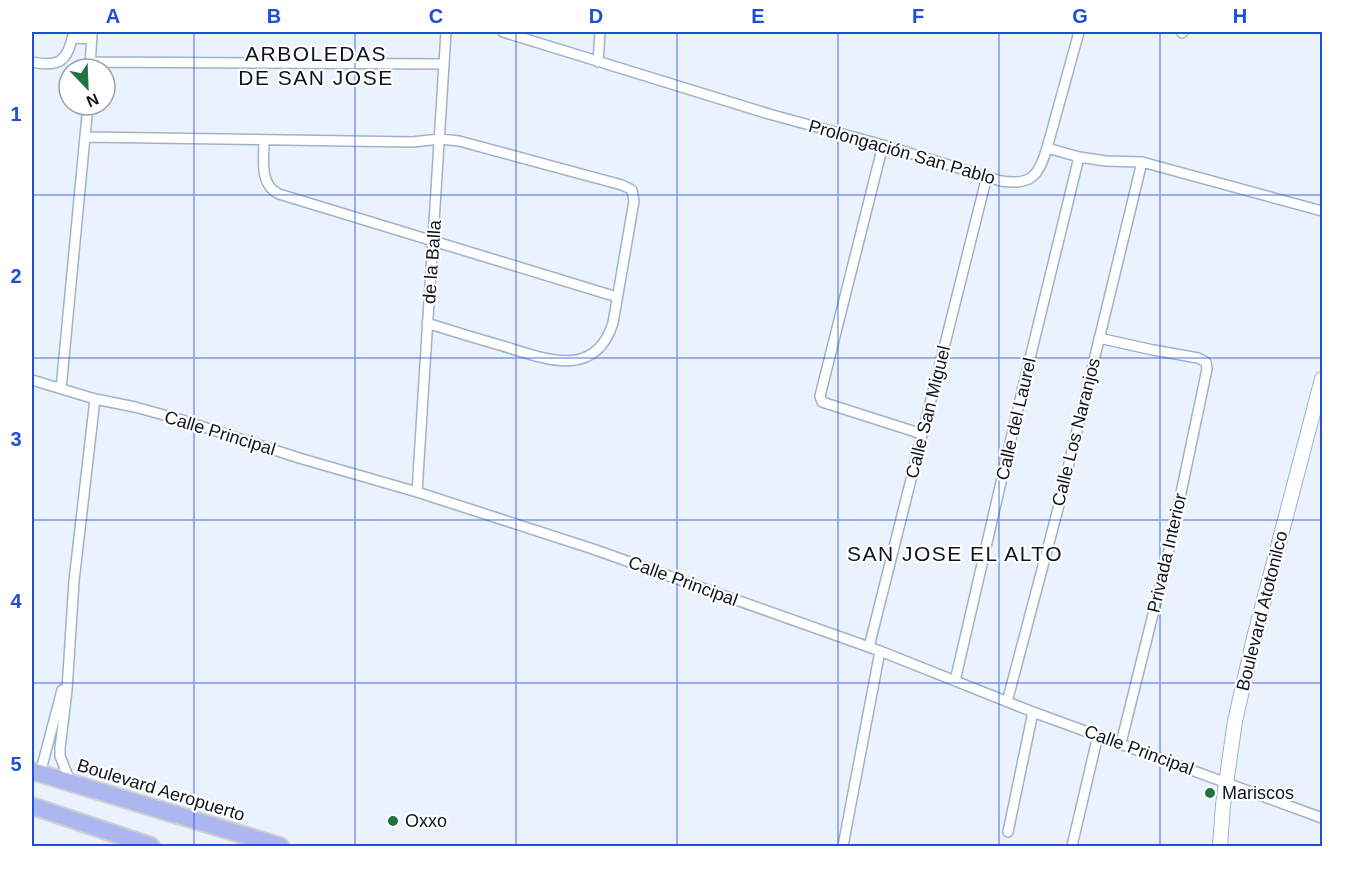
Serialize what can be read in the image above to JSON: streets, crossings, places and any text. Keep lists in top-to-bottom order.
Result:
{
  "streets": {
    "highway": ["Boulevard Aeropuerto"],
    "street": [
      "Prolongación San Pablo",
      "de la Balla",
      "Calle San Miguel",
      "Calle del Laurel",
      "Calle Los Naranjos",
      "Calle Principal",
      "Privada Interior",
      "Boulevard Atotonilco"
    ]
  },
  "crossings": [
    ["Prolongación San Pablo", "Calle San Miguel"],
    ["de la Balla", "Calle Principal"],
    ["Calle San Miguel", "Calle Principal"],
    ["Calle del Laurel", "Calle Principal"],
    ["Calle Los Naranjos", "Calle Principal"],
    ["Calle Los Naranjos", "Privada Interior"],
    ["Calle Principal", "Privada Interior"],
    ["Calle Principal", "Boulevard Atotonilco"]
  ],
  "districts": ["ARBOLEDAS DE SAN JOSE", "SAN JOSE EL ALTO"],
  "places": ["Mariscos", "Oxxo"],
  "north": "bottom right",
  "grid": {
    "columns": [
      "A",
      "B",
      "C",
      "D",
      "E",
      "F",
      "G",
      "H"
    ],
    "rows": [
      "1",
      "2",
      "3",
      "4",
      "5"
    ]
  }
}
